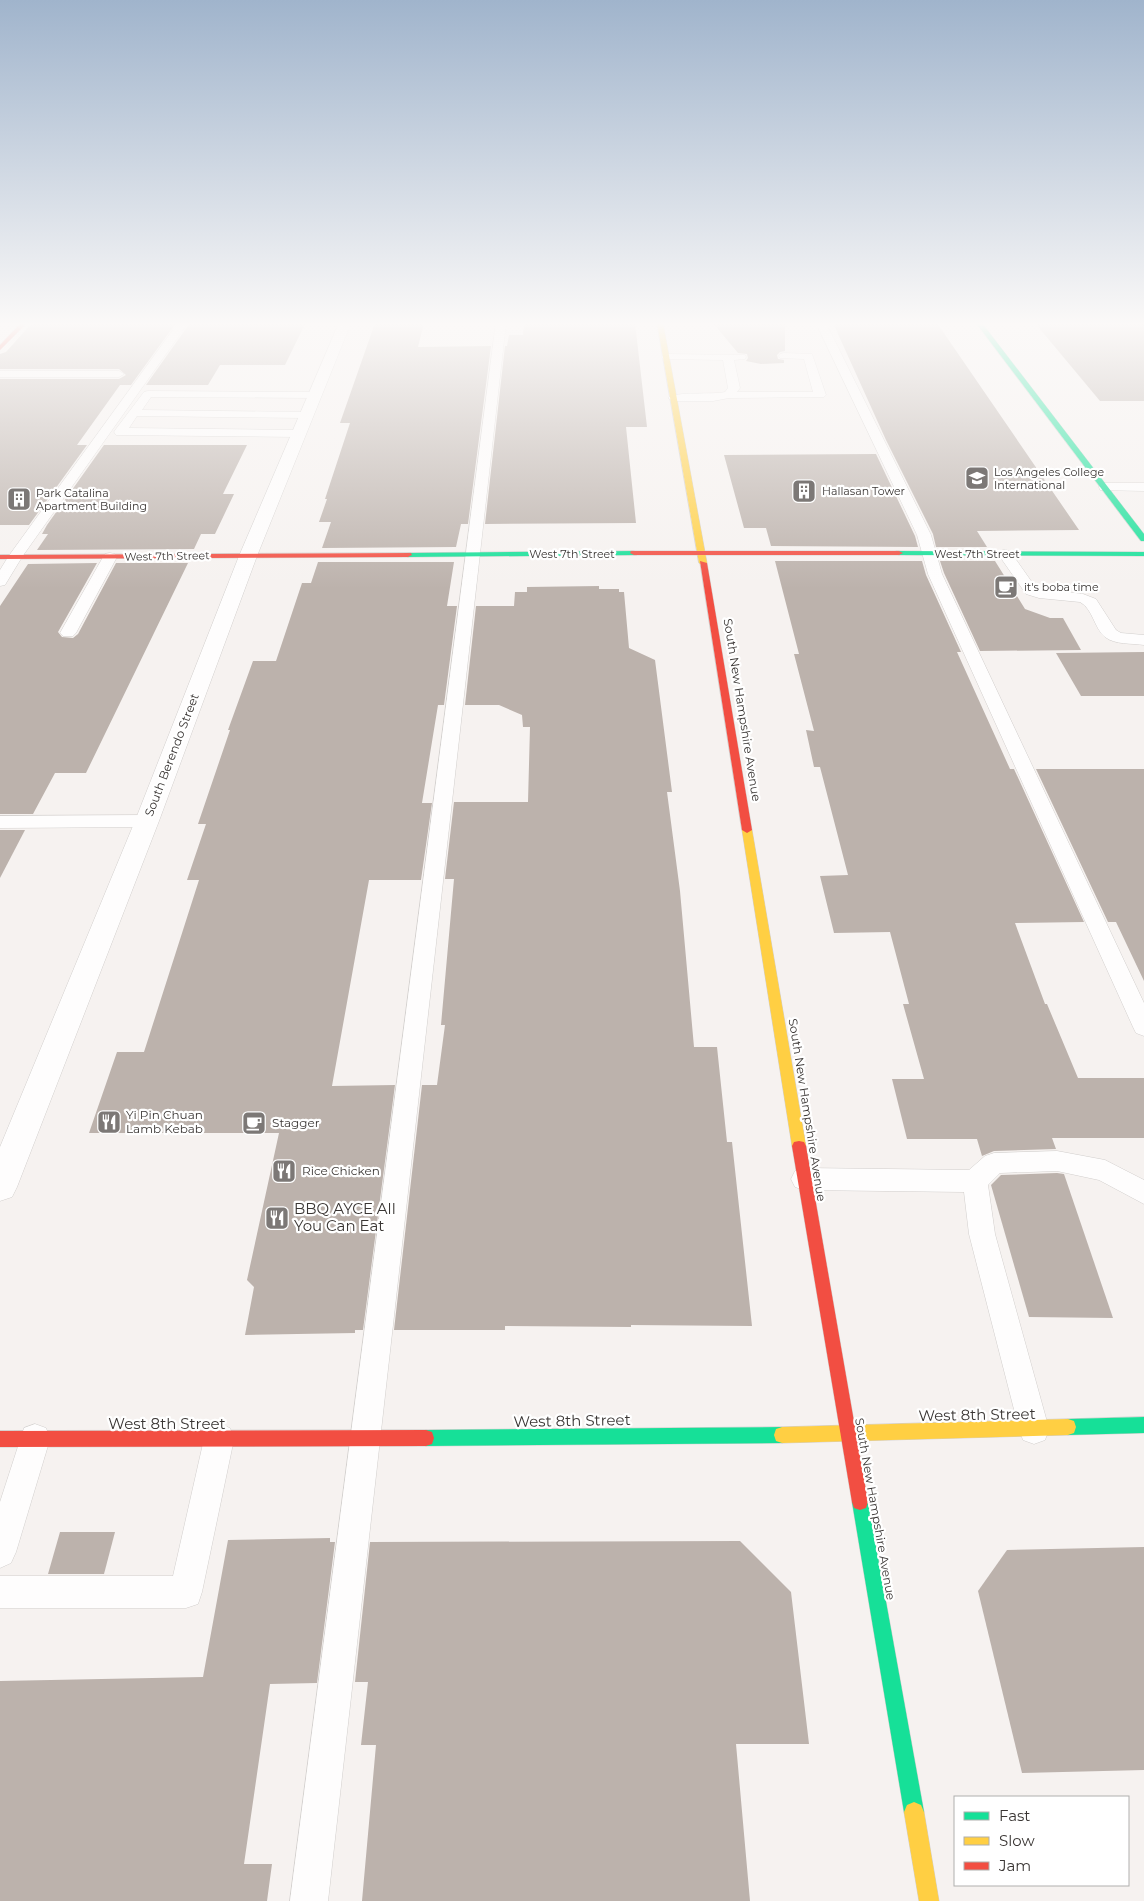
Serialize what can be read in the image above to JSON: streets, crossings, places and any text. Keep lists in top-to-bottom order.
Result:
{
  "streets": {
    "street": [
      "West 7th Street",
      "South New Hampshire Avenue",
      "South Berendo Street",
      "West 8th Street"
    ]
  },
  "crossings": [
    ["West 7th Street", "South New Hampshire Avenue"],
    ["West 7th Street", "South Berendo Street"],
    ["South New Hampshire Avenue", "West 8th Street"]
  ],
  "places": {
    "school or university": ["Los Angeles College International"],
    "building": ["Hallasan Tower", "Park Catalina Apartment Building"],
    "cafe": ["it's boba time", "Stagger"],
    "restaurant": ["Yi Pin Chuan Lamb Kebab", "Rice Chicken", "BBQ AYCE All You Can Eat"]
  },
  "legend": ["Fast", "Slow", "Jam"]
}
